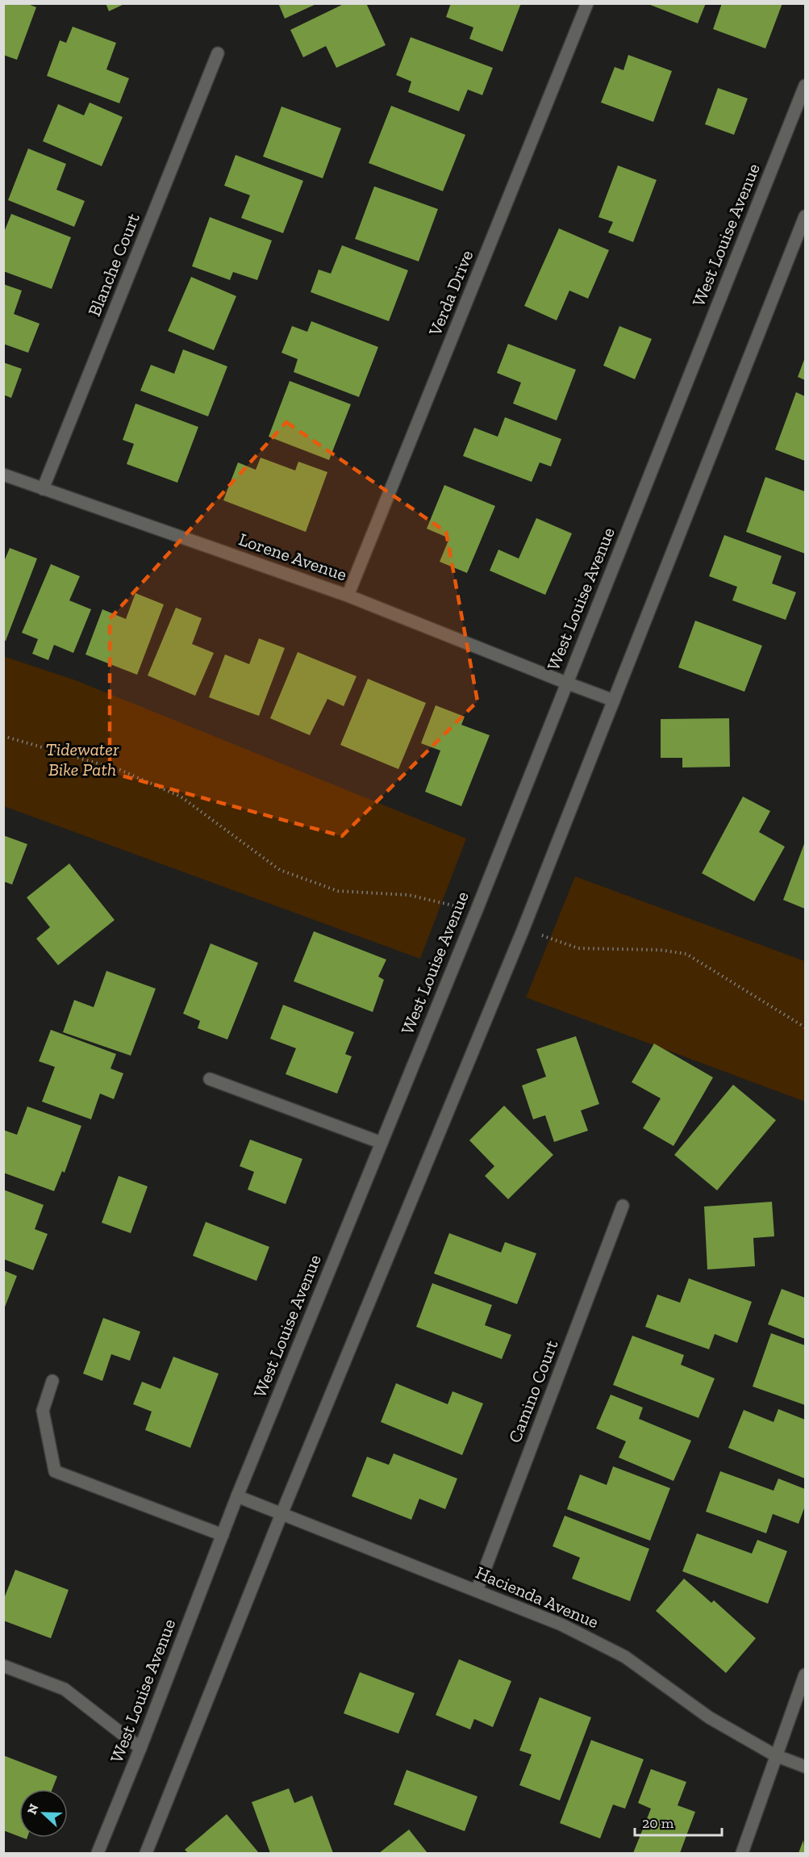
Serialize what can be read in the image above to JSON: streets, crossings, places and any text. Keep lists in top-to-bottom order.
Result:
{
  "streets": {
    "main road": [
      "West Louise Avenue",
      "Blanche Court",
      "Verda Drive",
      "Lorene Avenue",
      "Camino Court",
      "Hacienda Avenue"
    ]
  },
  "crossings": [
    ["West Louise Avenue", "Lorene Avenue"],
    ["West Louise Avenue", "Hacienda Avenue"],
    ["Blanche Court", "Lorene Avenue"],
    ["Verda Drive", "Lorene Avenue"],
    ["Camino Court", "Hacienda Avenue"]
  ],
  "parks": ["Tidewater Bike Path"],
  "scale_bar": "20 m",
  "north": "left"
}
